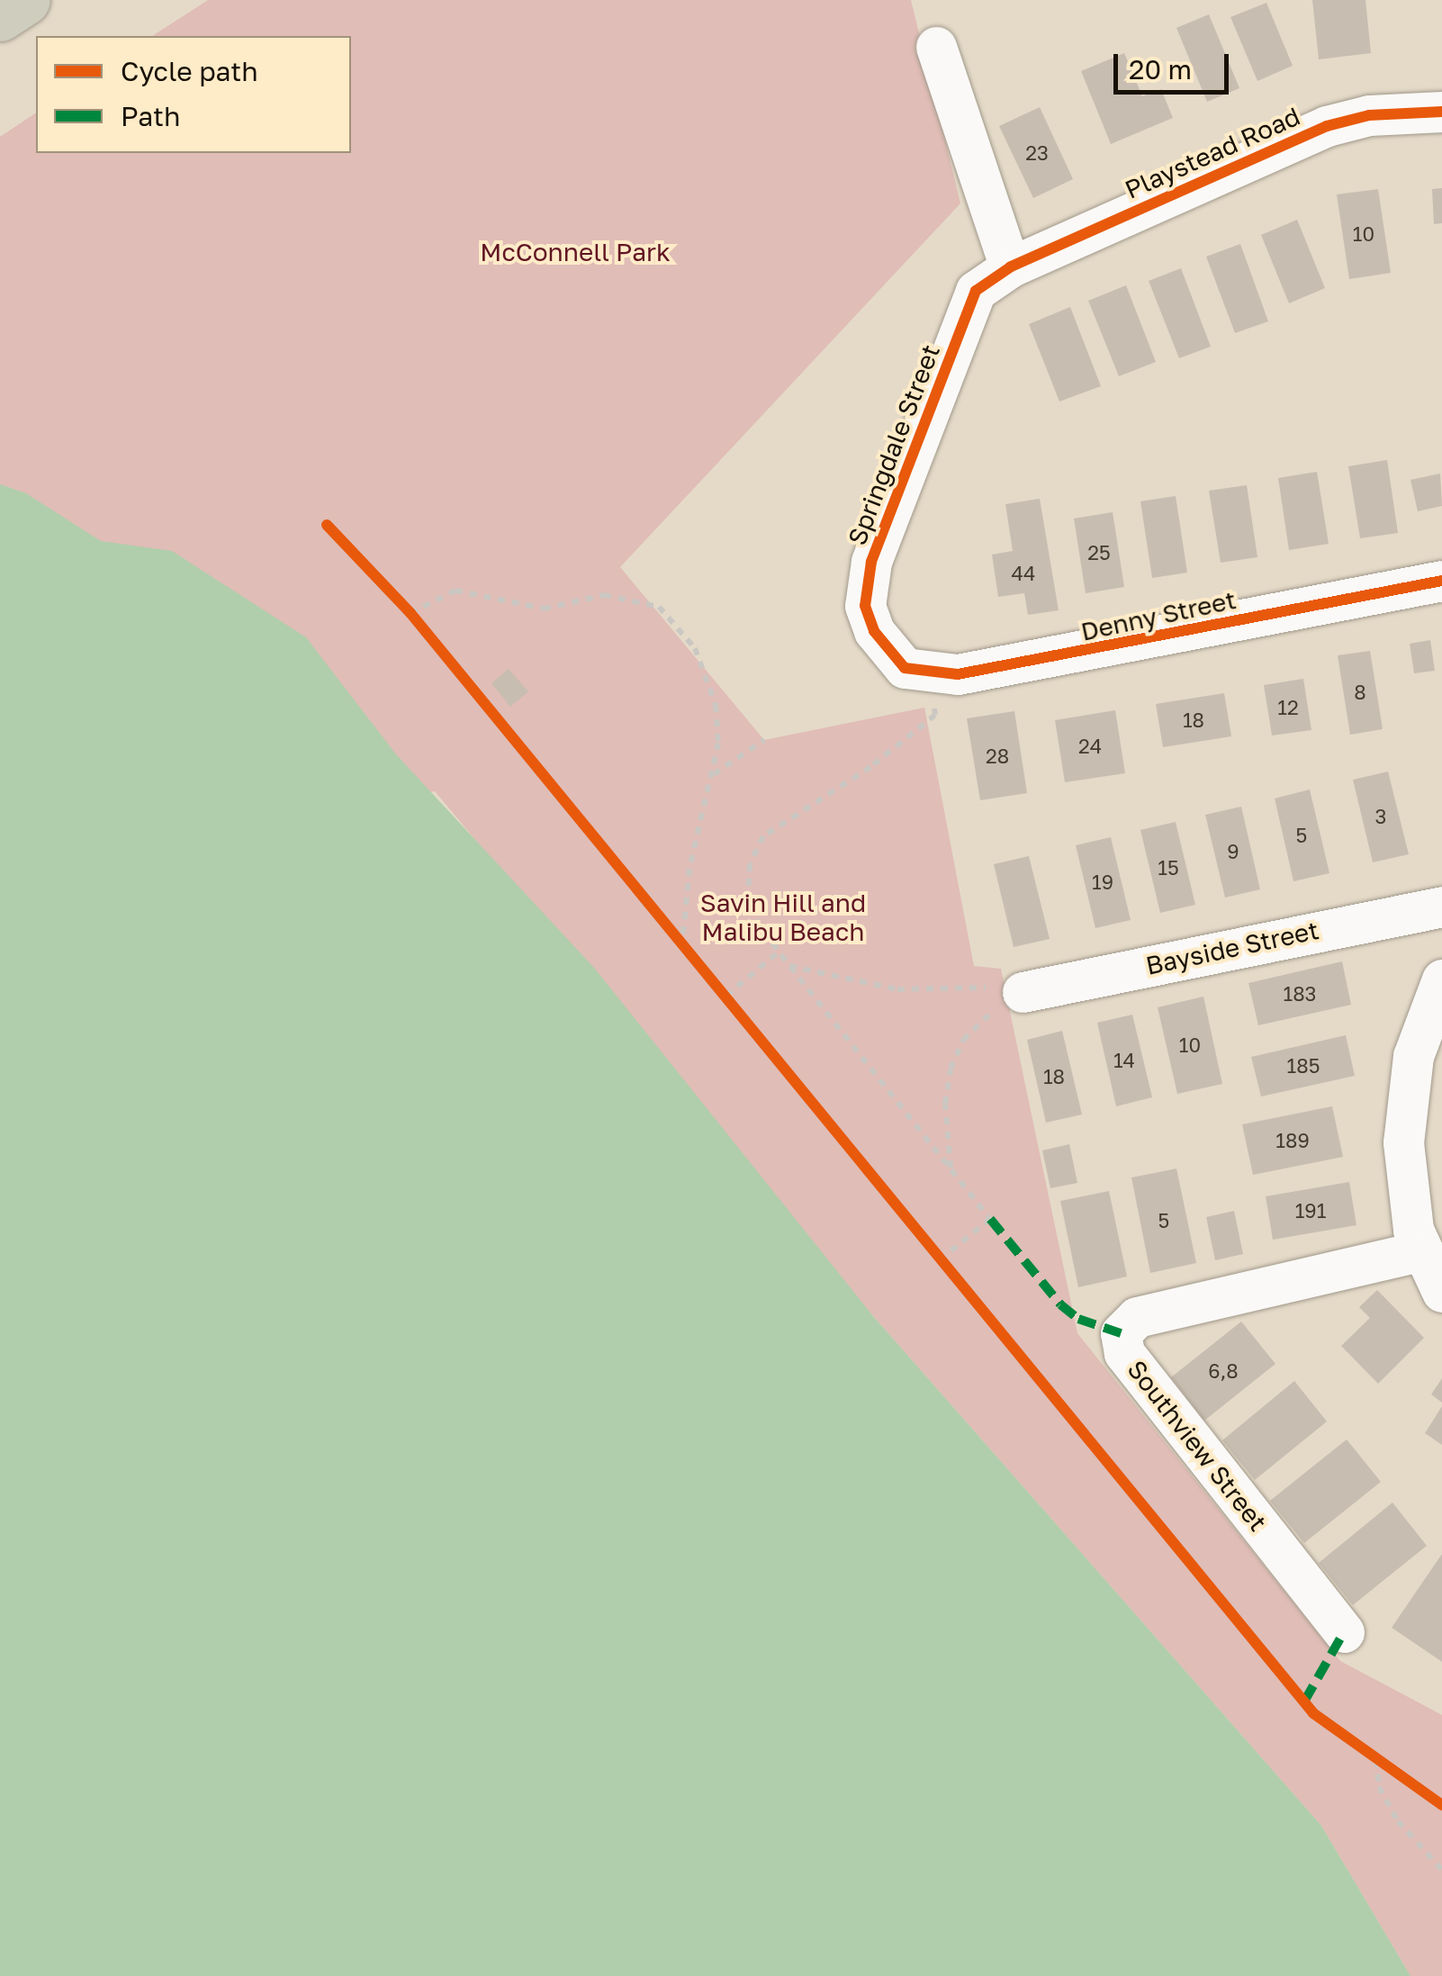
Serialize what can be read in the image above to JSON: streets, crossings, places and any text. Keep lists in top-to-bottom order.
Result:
{
  "streets": {
    "street": [
      "Playstead Road",
      "Springdale Street",
      "Denny Street",
      "Bayside Street",
      "Southview Street"
    ]
  },
  "crossings": [
    ["Playstead Road", "Springdale Street"],
    ["Springdale Street", "Denny Street"]
  ],
  "parks": ["McConnell Park", "Savin Hill and Malibu Beach"],
  "house_numbers": [
    "23",
    "10",
    "25",
    "44",
    "8",
    "12",
    "18",
    "24",
    "28",
    "3",
    "5",
    "9",
    "15",
    "19",
    "183",
    "10",
    "14",
    "185",
    "18",
    "189",
    "191",
    "5",
    "6,8"
  ],
  "legend": ["Cycle path", "Path"],
  "scale_bar": "20 m"
}
